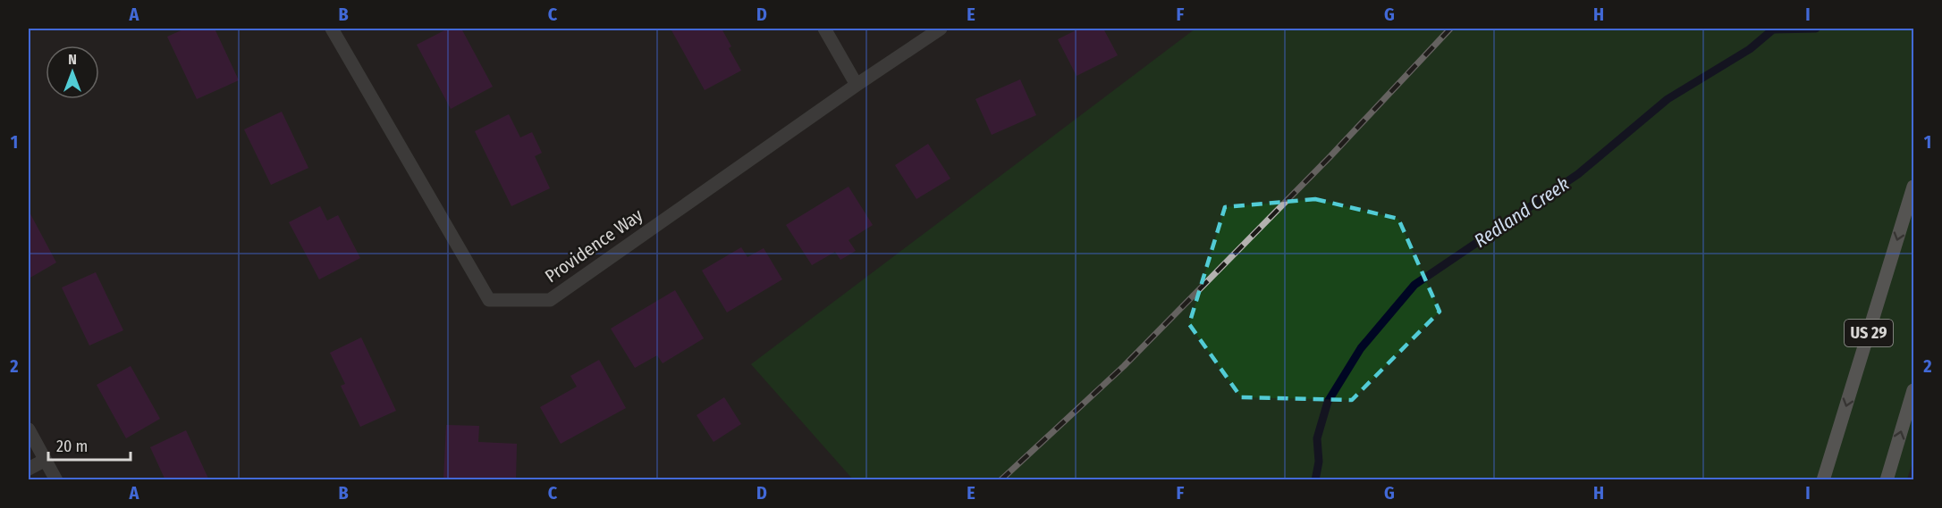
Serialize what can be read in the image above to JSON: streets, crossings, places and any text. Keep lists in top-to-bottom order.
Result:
{
  "streets": {
    "main road": ["US 29"],
    "street": ["Providence Way"]
  },
  "water": ["Redland Creek"],
  "scale_bar": "20 m",
  "north": "top",
  "grid": {
    "columns": [
      "A",
      "B",
      "C",
      "D",
      "E",
      "F",
      "G",
      "H",
      "I"
    ],
    "rows": ["1", "2"]
  }
}
